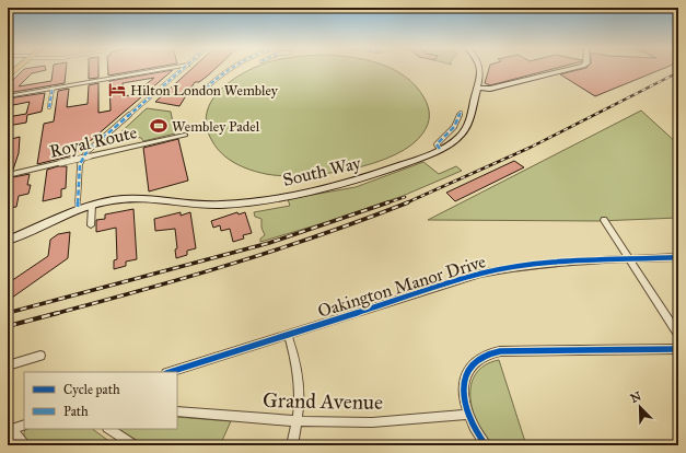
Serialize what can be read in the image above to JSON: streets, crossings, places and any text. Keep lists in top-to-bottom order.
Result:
{
  "streets": {
    "main road": ["South Way"],
    "street": ["Royal Route", "Oakington Manor Drive", "Grand Avenue"]
  },
  "places": {
    "hotel": ["Hilton London Wembley"],
    "sports": ["Wembley Padel"]
  },
  "legend": ["Cycle path", "Path"],
  "north": "top left"
}
